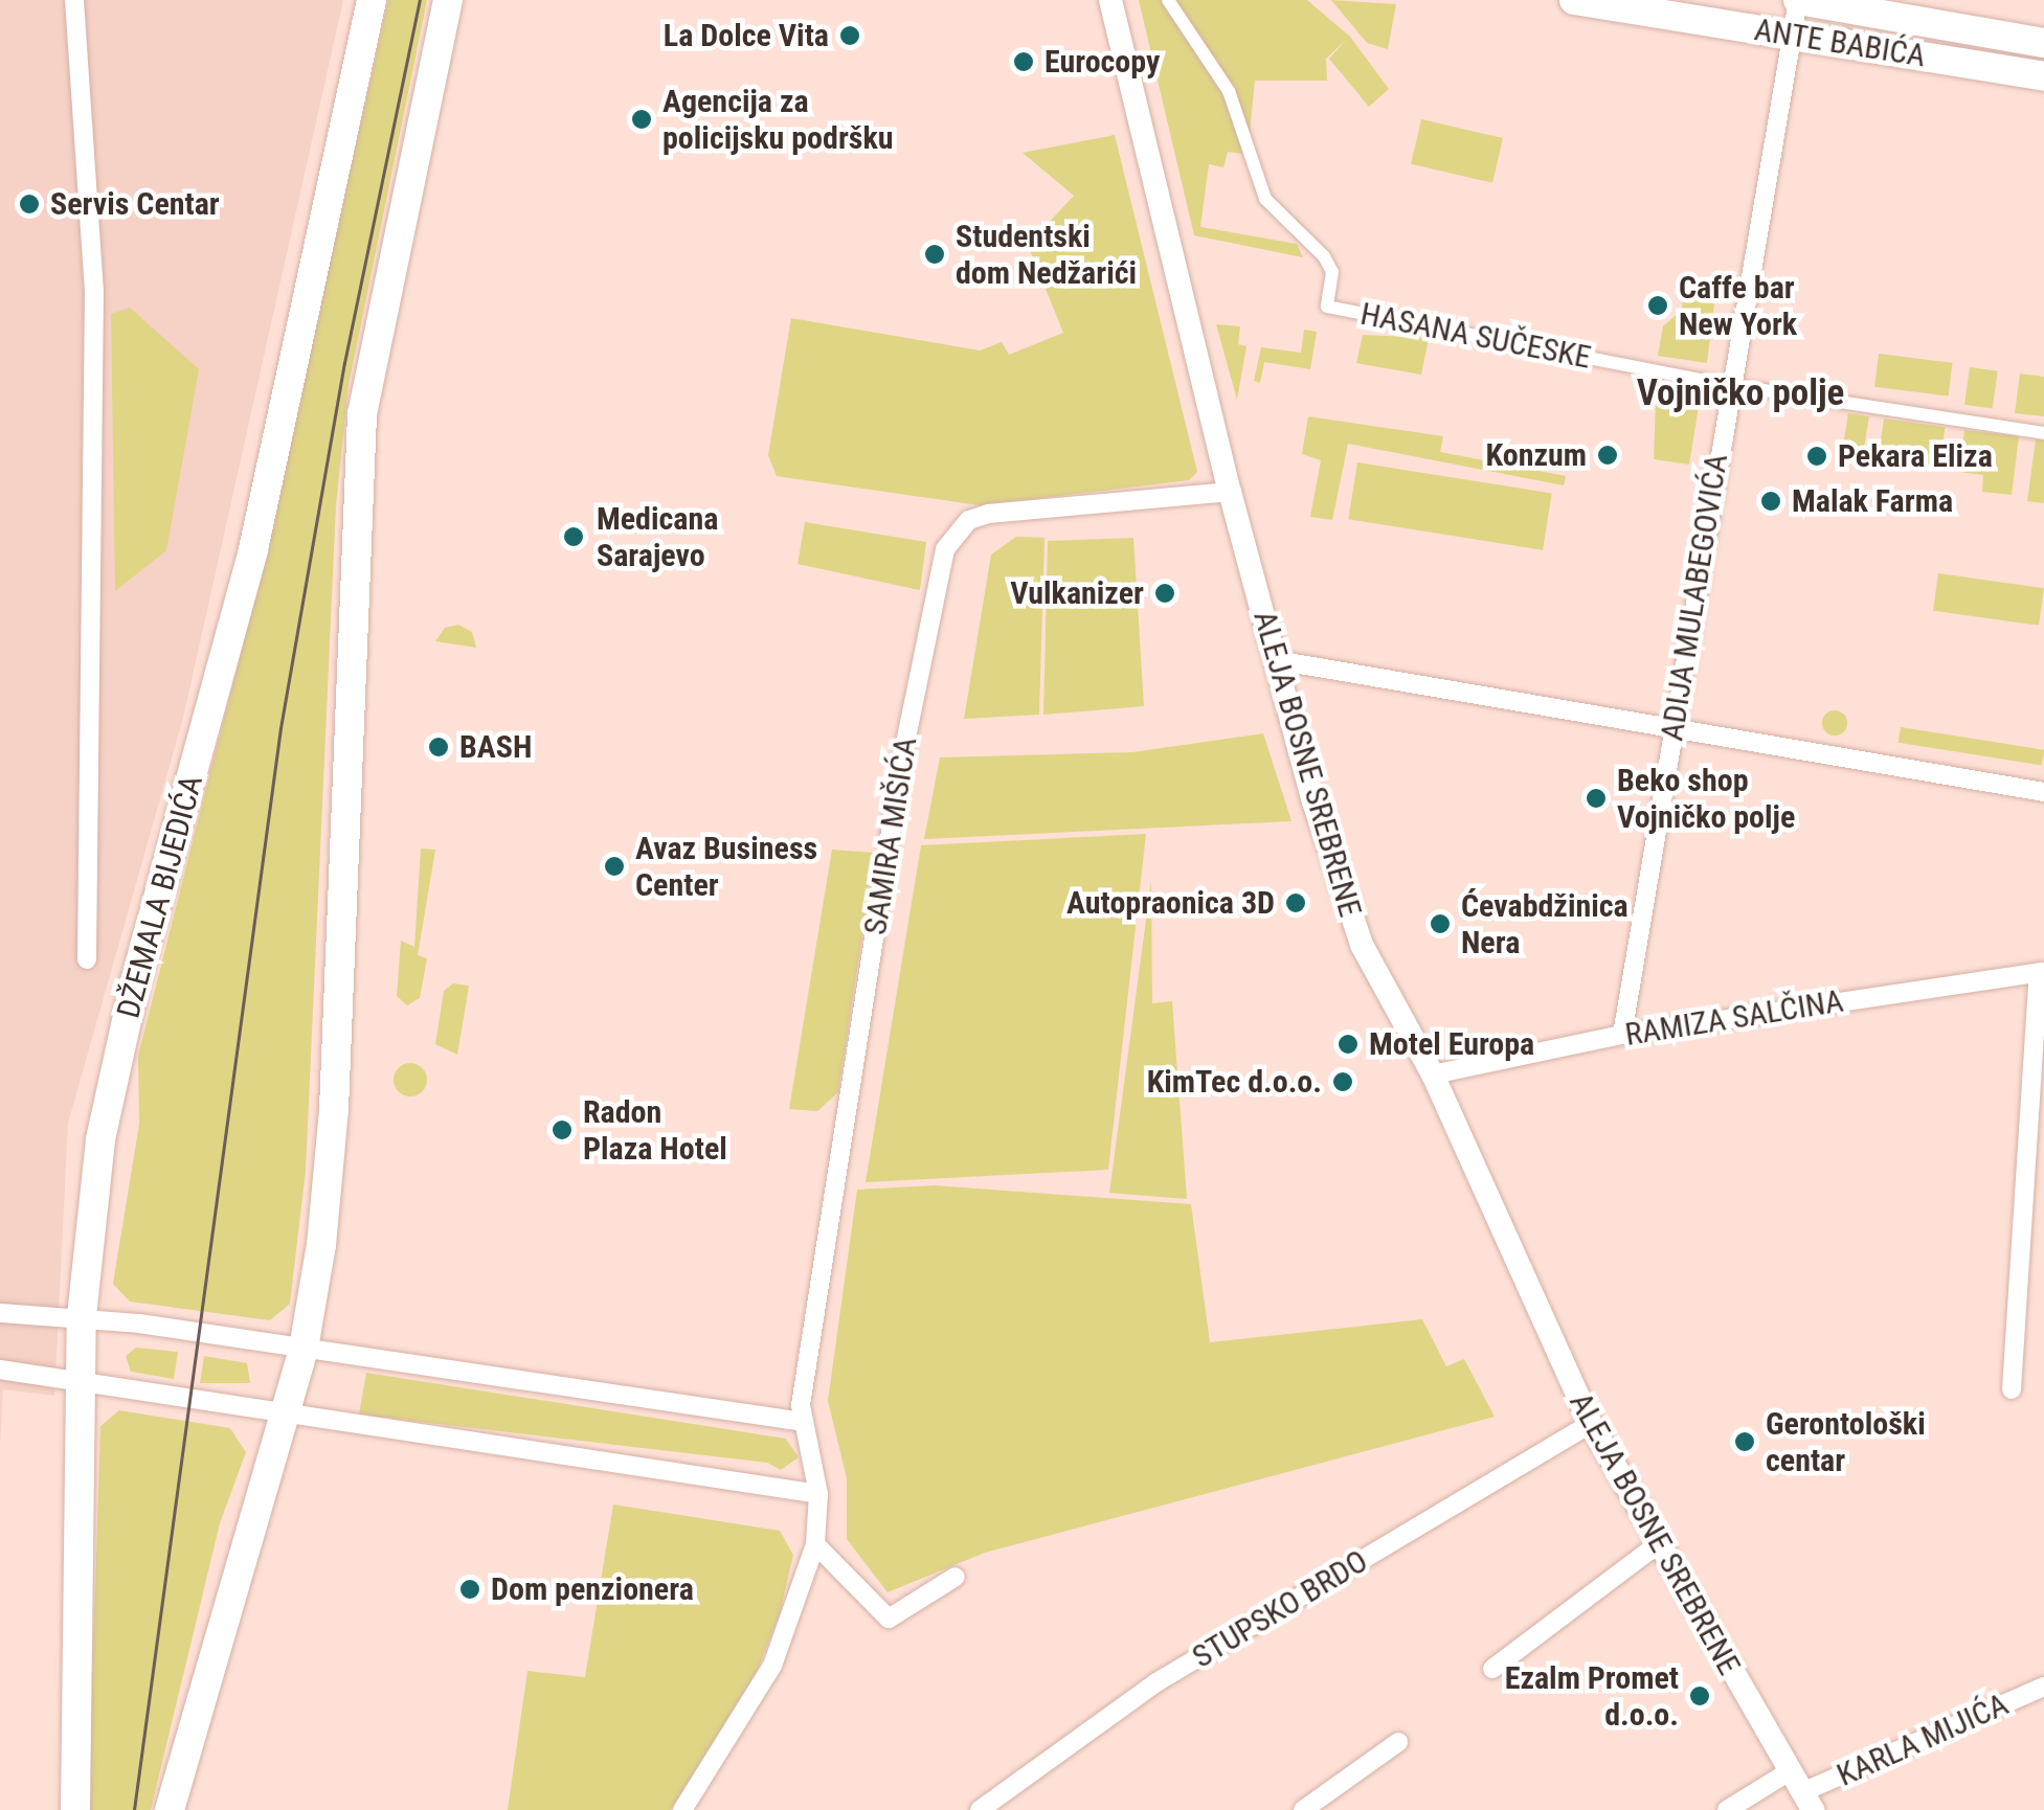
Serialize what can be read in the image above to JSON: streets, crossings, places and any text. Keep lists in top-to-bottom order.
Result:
{
  "streets": {
    "main road": ["ANTE BABIĆA", "DŽEMALA BIJEDIĆA"],
    "street": [
      "HASANA SUČESKE",
      "ADIJA MULABEGOVIĆA",
      "ALEJA BOSNE SREBRENE",
      "SAMIRA MIŠIĆA",
      "RAMIZA SALČINA",
      "STUPSKO BRDO",
      "KARLA MIJIĆA"
    ]
  },
  "crossings": [
    ["ANTE BABIĆA", "ADIJA MULABEGOVIĆA"],
    ["HASANA SUČESKE", "ADIJA MULABEGOVIĆA"],
    ["ADIJA MULABEGOVIĆA", "RAMIZA SALČINA"],
    ["ALEJA BOSNE SREBRENE", "SAMIRA MIŠIĆA"],
    ["ALEJA BOSNE SREBRENE", "RAMIZA SALČINA"],
    ["ALEJA BOSNE SREBRENE", "STUPSKO BRDO"],
    ["ALEJA BOSNE SREBRENE", "KARLA MIJIĆA"]
  ],
  "districts": ["Vojničko polje"],
  "places": [
    "La Dolce Vita",
    "Eurocopy",
    "Agencija za policijsku podršku",
    "Servis Centar",
    "Studentski dom Nedžarići",
    "Caffe bar New York",
    "Konzum",
    "Pekara Eliza",
    "Malak Farma",
    "Medicana Sarajevo",
    "Vulkanizer",
    "BASH",
    "Beko shop Vojničko polje",
    "Avaz Business Center",
    "Autopraonica 3D",
    "Ćevabdžinica Nera",
    "Motel Europa",
    "KimTec d.o.o.",
    "Radon Plaza Hotel",
    "Gerontološki centar",
    "Dom penzionera",
    "Ezalm Promet d.o.o."
  ]
}
